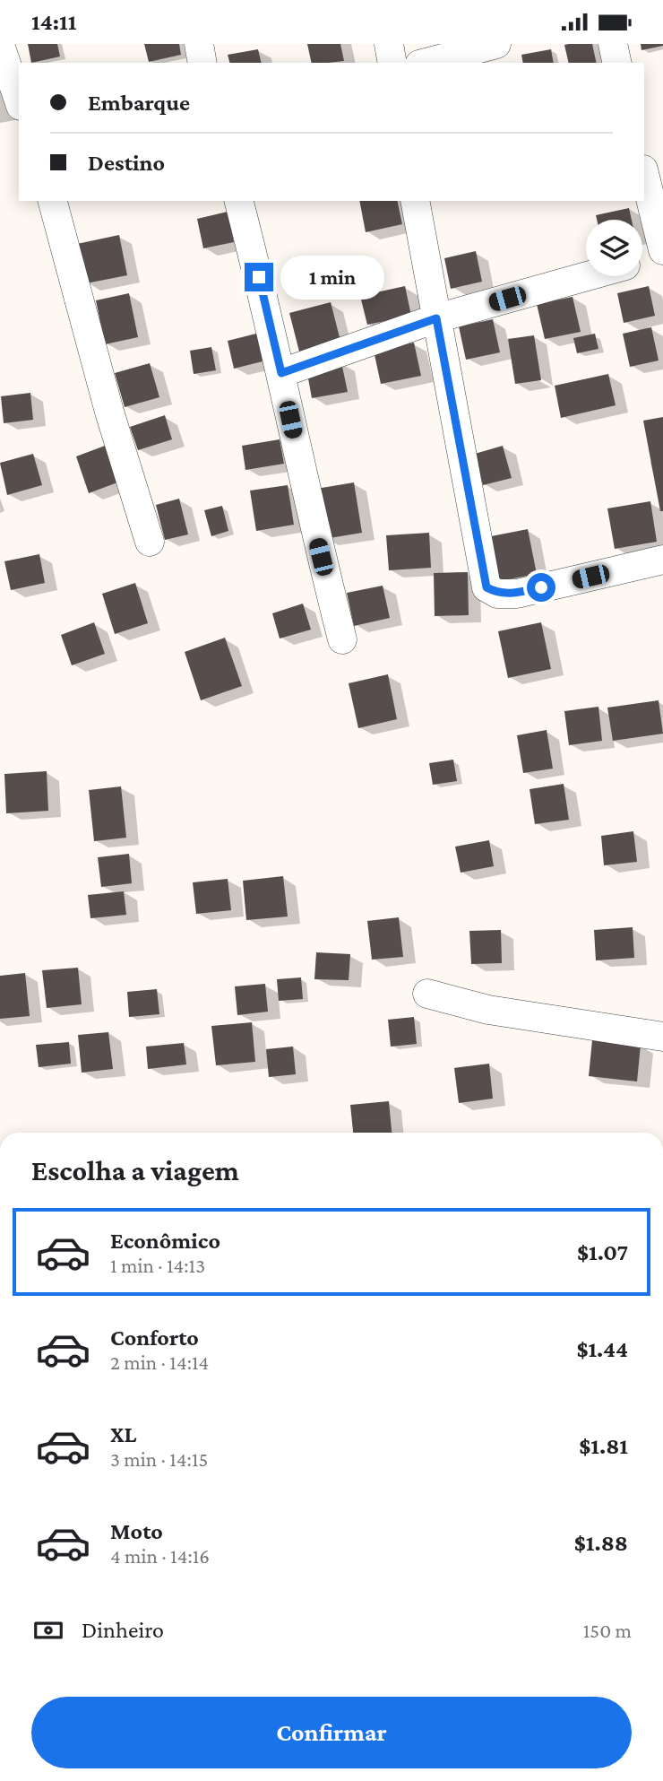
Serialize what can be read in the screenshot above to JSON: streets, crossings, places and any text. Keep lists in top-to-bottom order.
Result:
{
  "page": {
    "status": "14:11",
    "banner": ["Embarque", "Destino"],
    "bubble": "1 min",
    "heading": "Escolha a viagem",
    "list": [
      {
        "name": "Econômico",
        "note": "1 min · 14:13",
        "value": "$1.07"
      },
      {
        "name": "Conforto",
        "note": "2 min · 14:14",
        "value": "$1.44"
      },
      {
        "name": "XL",
        "note": "3 min · 14:15",
        "value": "$1.81"
      },
      {
        "name": "Moto",
        "note": "4 min · 14:16",
        "value": "$1.88"
      }
    ],
    "pay": ["Dinheiro", "150 m"],
    "buttons": "Confirmar"
  }
}
